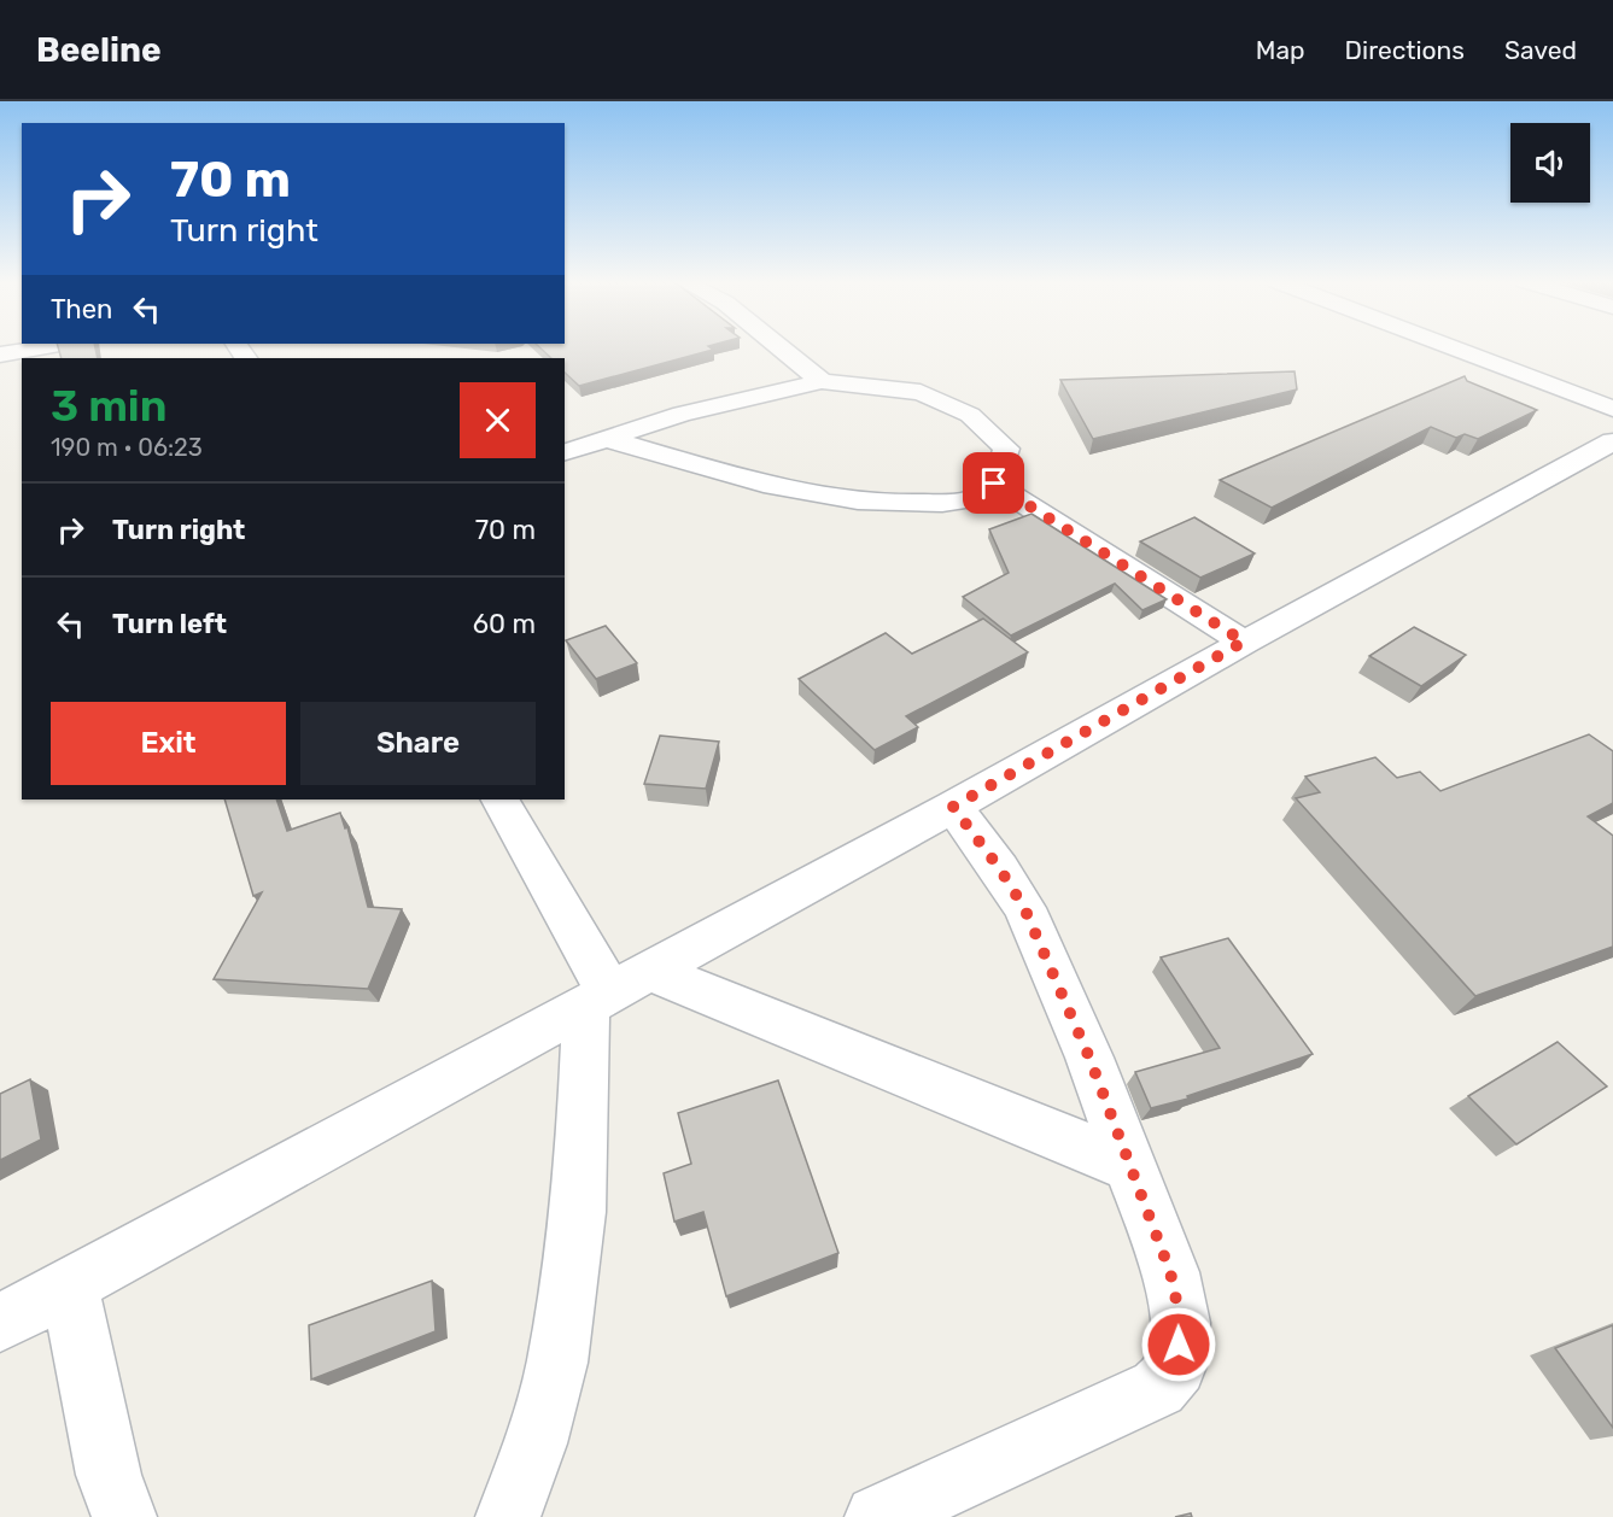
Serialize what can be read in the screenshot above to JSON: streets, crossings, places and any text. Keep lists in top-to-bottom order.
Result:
{
  "page": {
    "header": "Beeline",
    "nav": ["Map", "Directions", "Saved"],
    "turn": ["70 m", "Turn right"],
    "then": "Then",
    "heading": ["3 min", "190 m · 06:23"],
    "list": [
      {
        "name": "Turn right",
        "value": "70 m"
      },
      {
        "name": "Turn left",
        "value": "60 m"
      }
    ],
    "buttons": ["Exit", "Share"]
  }
}
